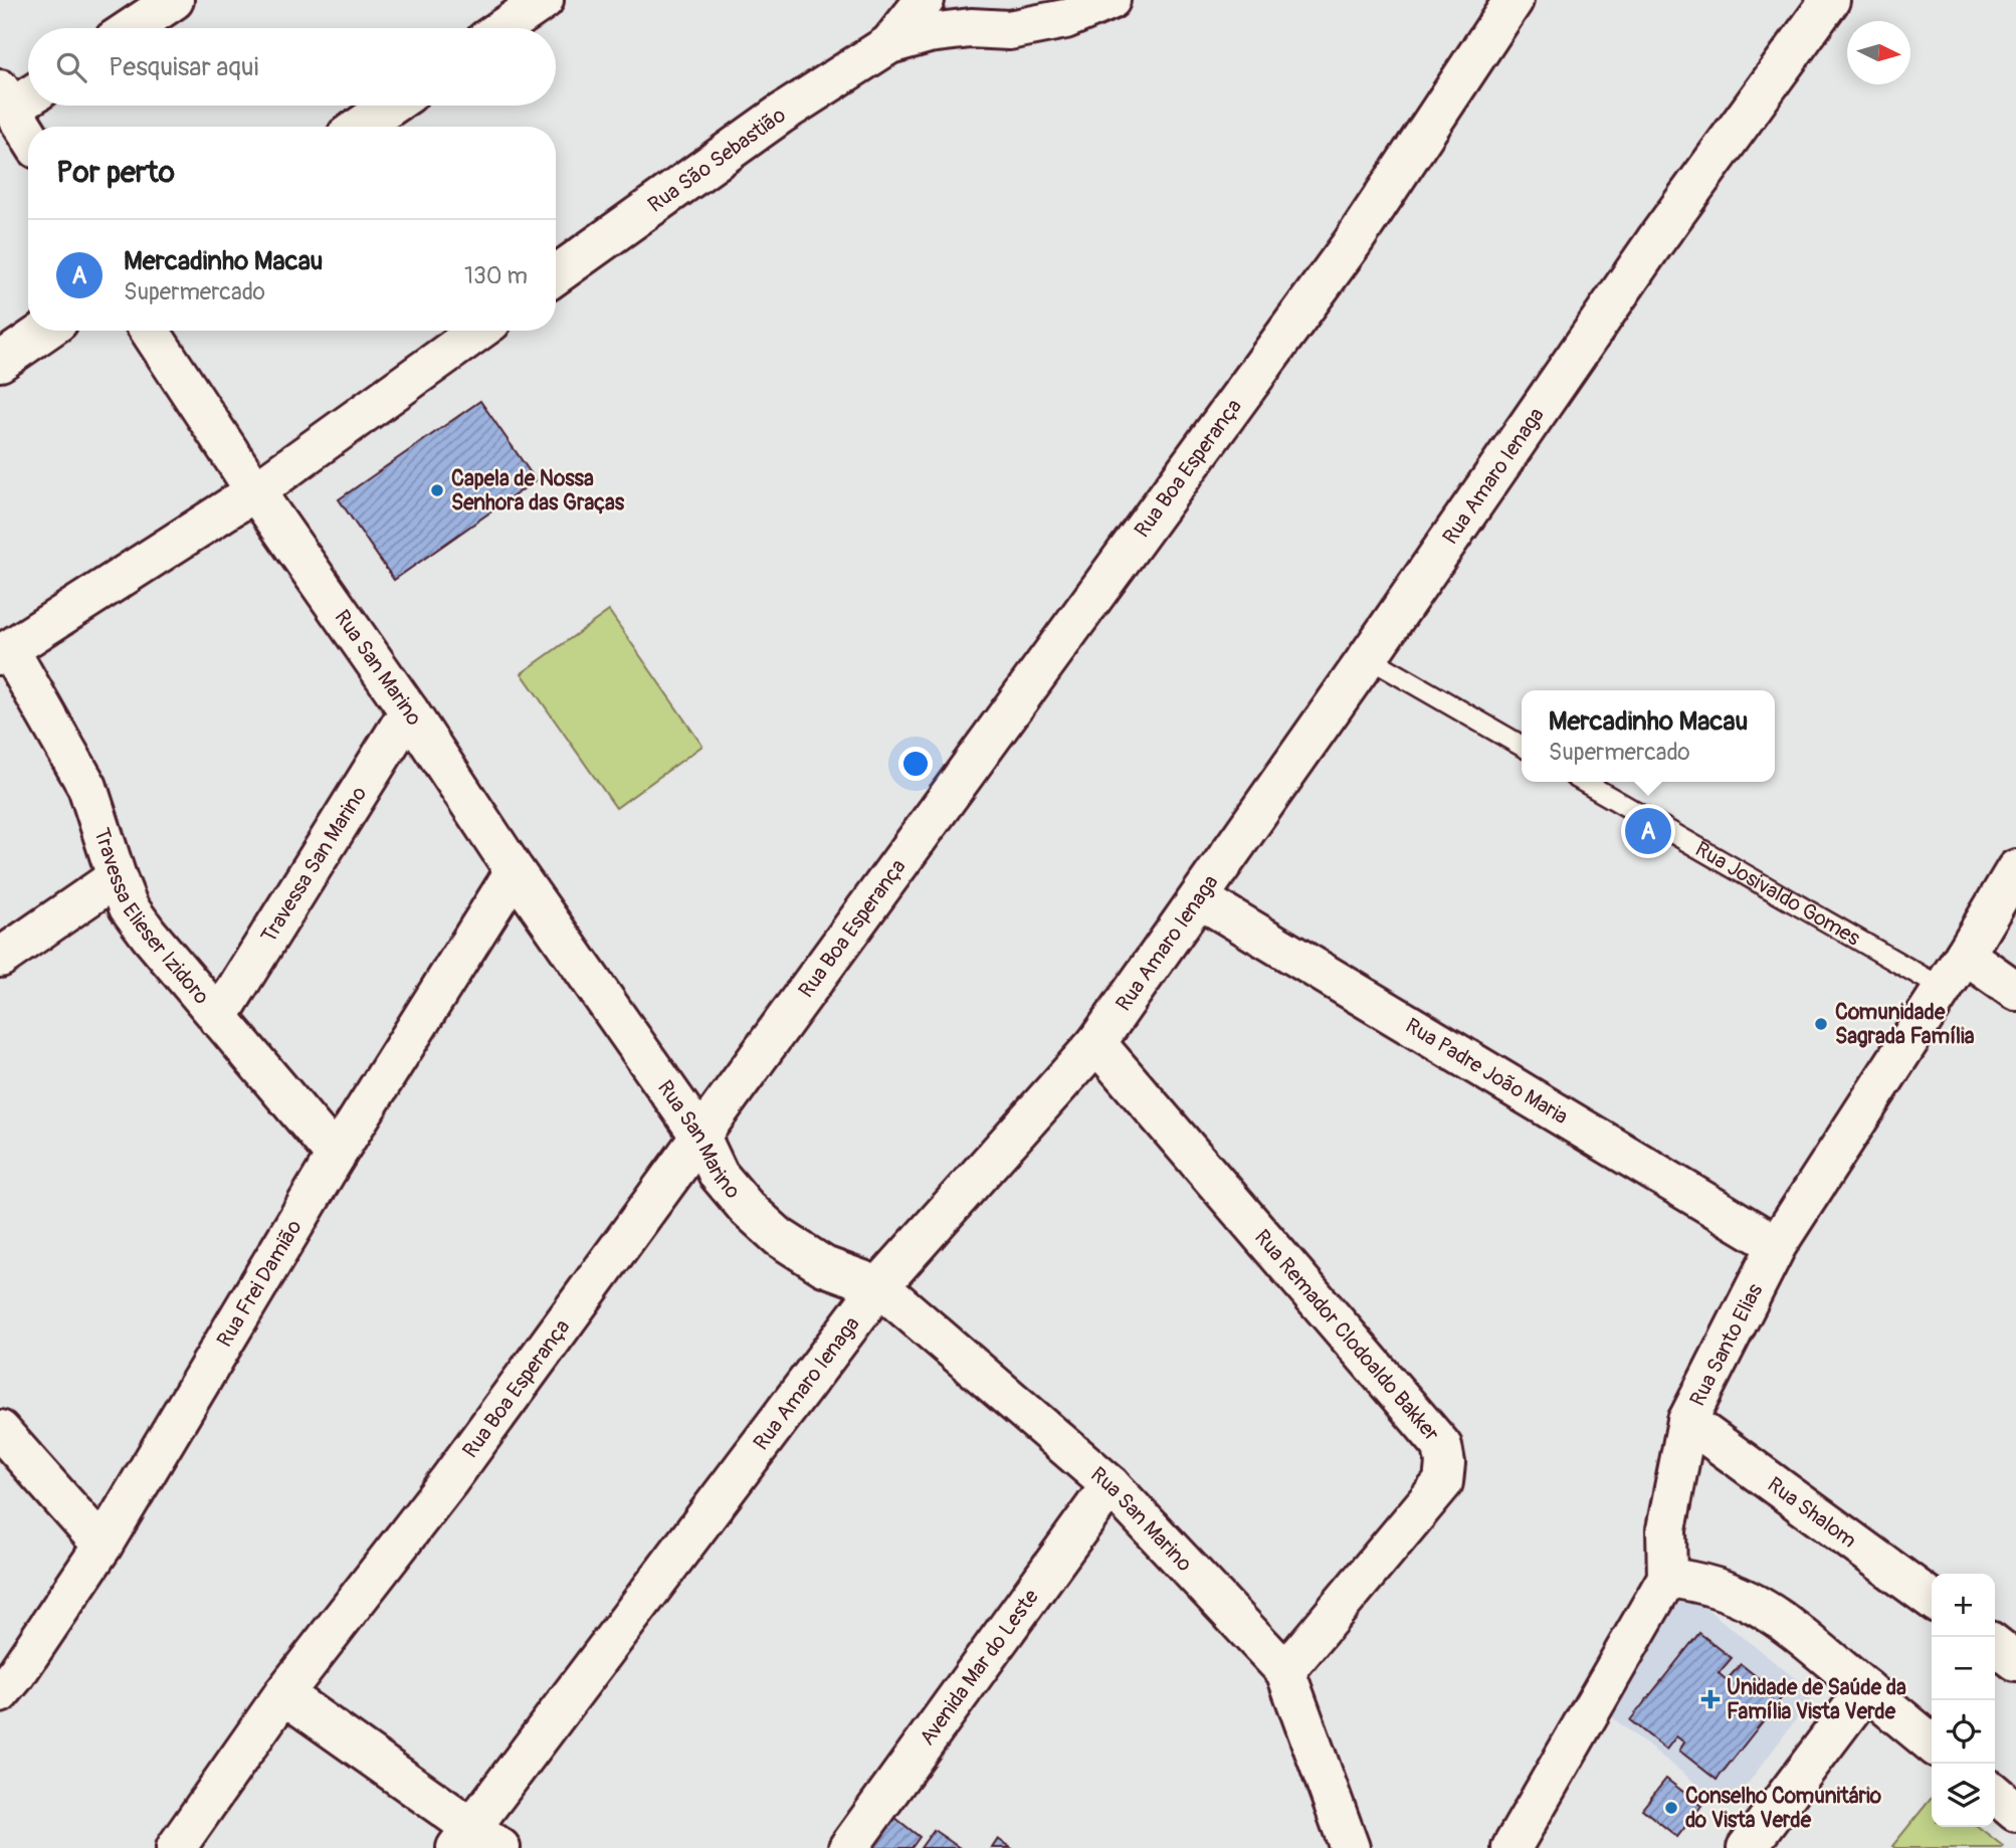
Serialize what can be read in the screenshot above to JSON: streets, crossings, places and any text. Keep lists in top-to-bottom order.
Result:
{
  "streets": {
    "street": [
      "Rua São Sebastião",
      "Rua Boa Esperança",
      "Rua Amaro Ienaga",
      "Rua San Marino",
      "Travessa San Marino",
      "Travessa Elieser Izidoro",
      "Rua Padre João Maria",
      "Rua Frei Damião",
      "Rua Remador Clodoaldo Bakker",
      "Rua Santo Elias",
      "Rua Shalom",
      "Avenida Mar do Leste"
    ],
    "lane": ["Rua Josivaldo Gomes"]
  },
  "crossings": [
    ["Rua Boa Esperança", "Rua San Marino"],
    ["Rua Amaro Ienaga", "Rua San Marino"],
    ["Rua Amaro Ienaga", "Rua Padre João Maria"],
    ["Rua Amaro Ienaga", "Rua Remador Clodoaldo Bakker"],
    ["Rua San Marino", "Travessa San Marino"],
    ["Rua San Marino", "Rua Frei Damião"],
    ["Rua San Marino", "Rua Remador Clodoaldo Bakker"],
    ["Rua San Marino", "Avenida Mar do Leste"],
    ["Travessa San Marino", "Travessa Elieser Izidoro"],
    ["Rua Josivaldo Gomes", "Rua Santo Elias"],
    ["Travessa Elieser Izidoro", "Rua Frei Damião"],
    ["Rua Padre João Maria", "Rua Santo Elias"],
    ["Rua Santo Elias", "Rua Shalom"]
  ],
  "places": {
    "other": ["Capela de Nossa Senhora das Graças", "Comunidade Sagrada Família", "Conselho Comunitário do Vista Verde"],
    "health": ["Unidade de Saúde da Família Vista Verde"]
  },
  "north": "right",
  "page": {
    "search": "Pesquisar aqui",
    "heading": "Por perto",
    "list": [
      {
        "mark": "A",
        "name": "Mercadinho Macau",
        "note": "Supermercado",
        "value": "130 m"
      }
    ],
    "popup": ["Mercadinho Macau", "Supermercado"],
    "pins": "A",
    "map_buttons": ["+", "−"]
  }
}
